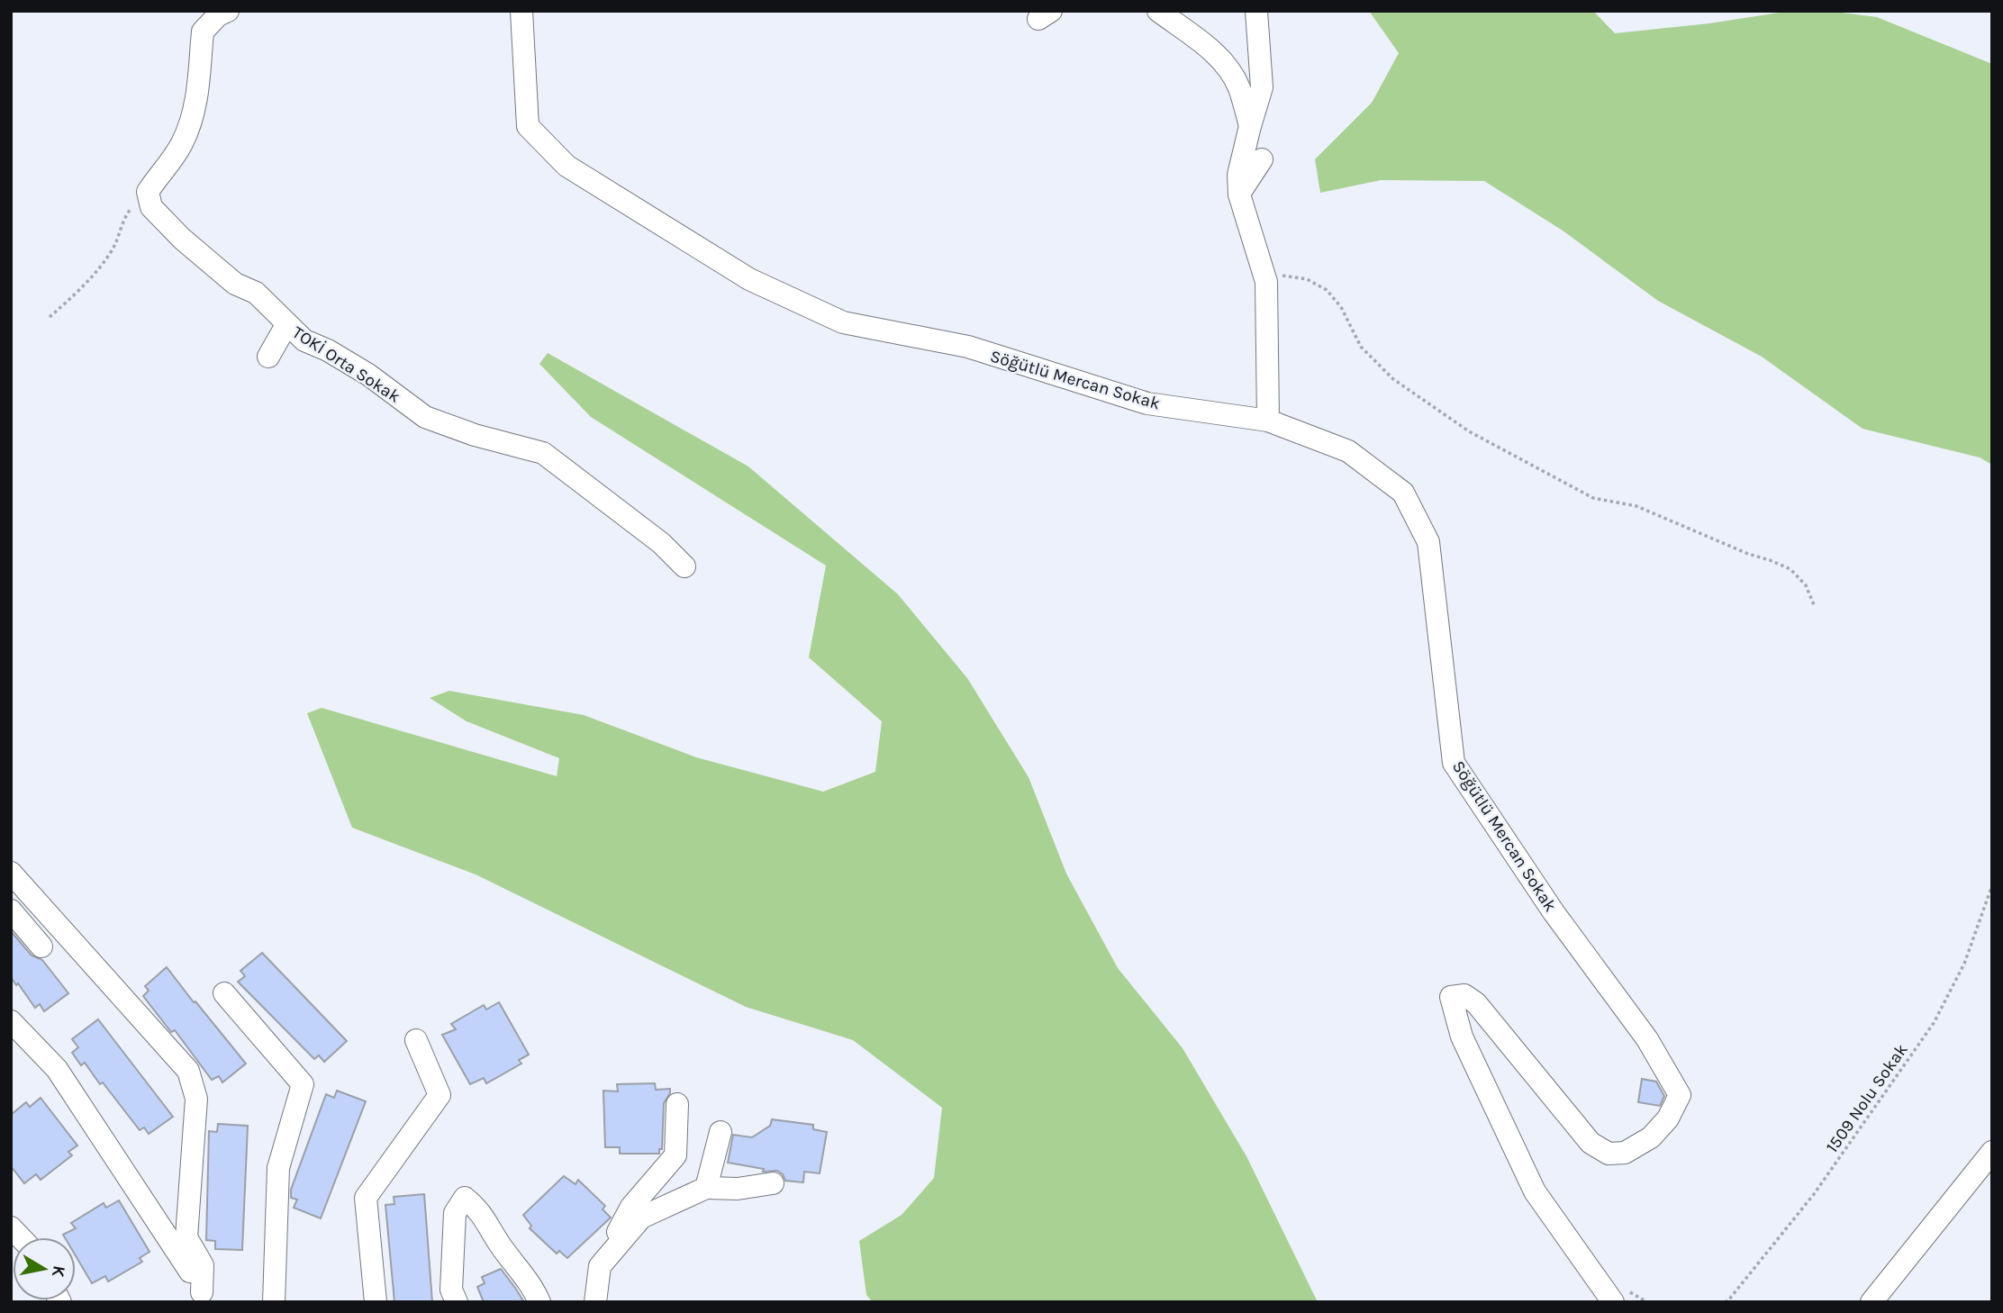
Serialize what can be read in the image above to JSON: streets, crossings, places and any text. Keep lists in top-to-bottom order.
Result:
{
  "streets": {
    "street": ["TOKİ Orta Sokak", "Söğütlü Mercan Sokak"],
    "path": ["1509 Nolu Sokak"]
  },
  "north": "right"
}
